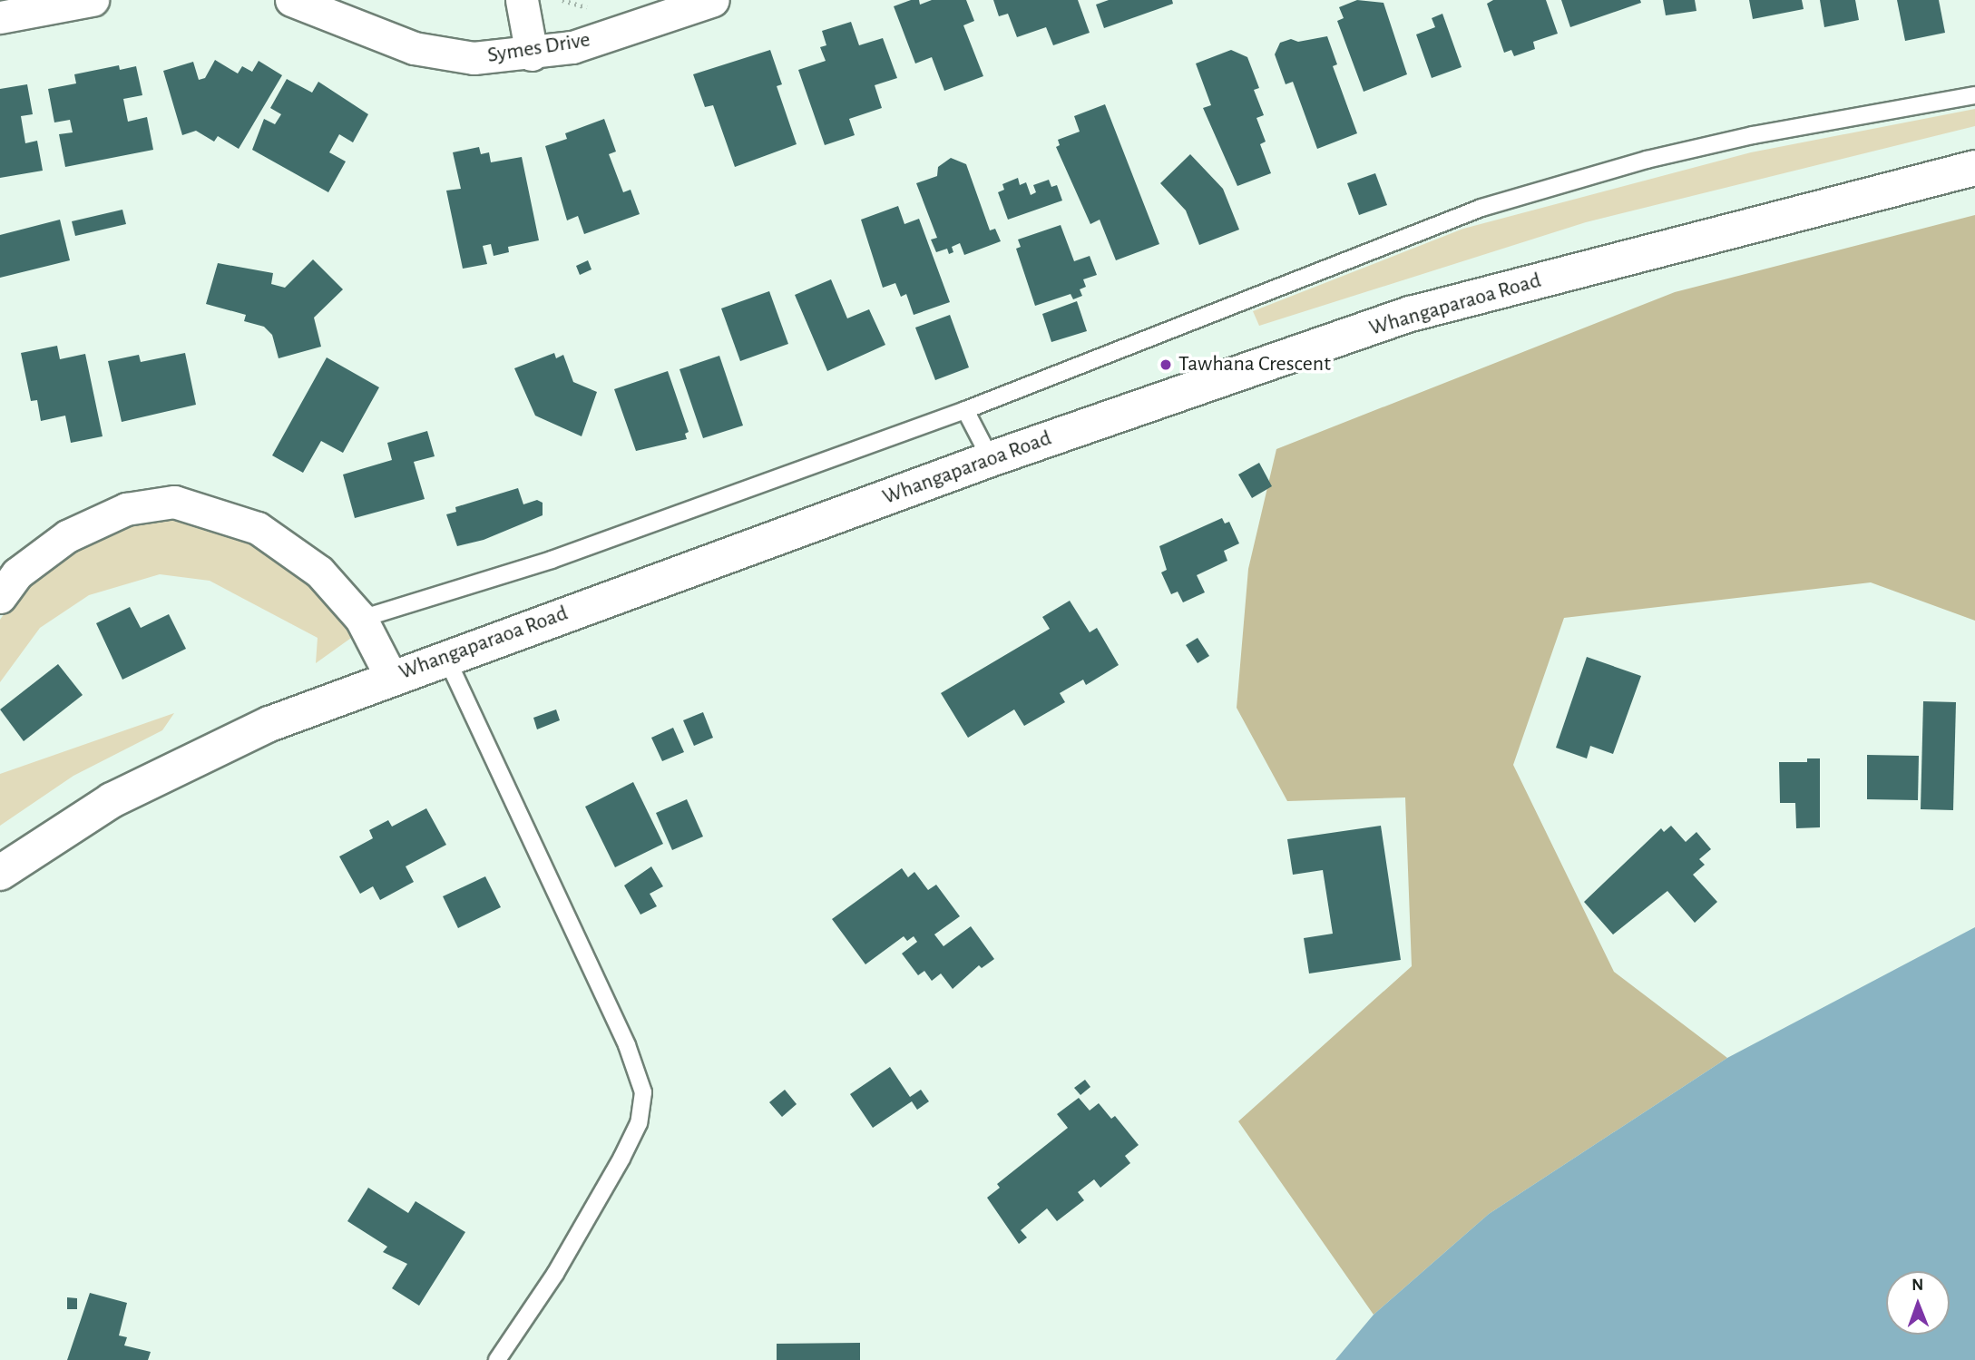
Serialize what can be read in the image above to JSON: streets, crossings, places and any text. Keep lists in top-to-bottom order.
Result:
{
  "streets": {
    "main road": ["Whangaparaoa Road"],
    "street": ["Symes Drive"]
  },
  "places": ["Tawhana Crescent"],
  "north": "top"
}
